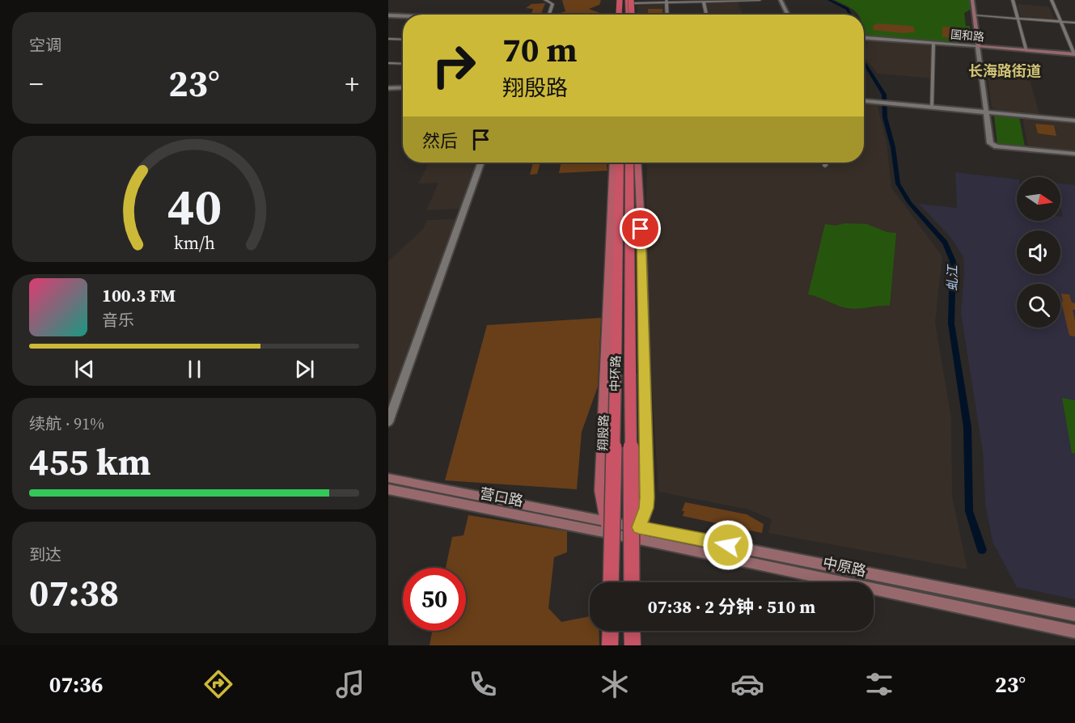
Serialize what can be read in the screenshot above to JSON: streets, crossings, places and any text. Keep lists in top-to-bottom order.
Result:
{
  "streets": {
    "highway": ["中环路"],
    "main road": [
      "国和路",
      "翔殷路",
      "营口路",
      "中原路"
    ]
  },
  "crossings": [
    ["翔殷路", "营口路"]
  ],
  "districts": ["长海路街道"],
  "water": ["虬江"],
  "north": "right",
  "page": {
    "tile": [
      "空调",
      ["续航 · 91%", "455 km"],
      ["到达", "07:38"]
    ],
    "turn": ["70 m", "翔殷路"],
    "heat": ["−", "23°", "+"],
    "then": "然后",
    "song": ["100.3 FM", "音乐"],
    "limit": "50",
    "trip": "07:38 · 2 分钟 · 510 m",
    "tabs": ["07:36", "23°"],
    "gauge": ["40", "km/h"]
  }
}
